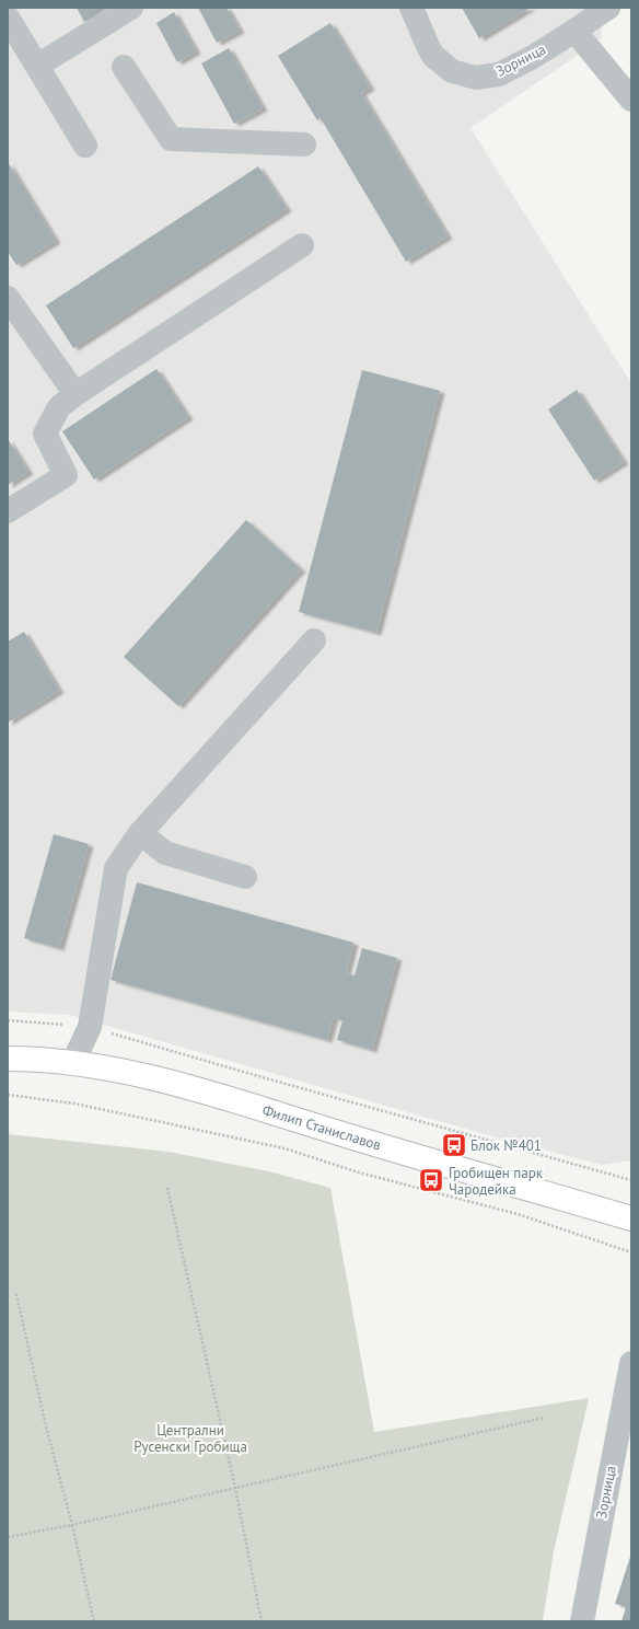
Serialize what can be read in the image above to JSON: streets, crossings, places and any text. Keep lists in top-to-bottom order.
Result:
{
  "streets": {
    "main road": ["Филип Станиславов"],
    "street": ["Зорница"]
  },
  "parks": ["Централни Русенски Гробища"],
  "places": {
    "bus stop": ["Блок №401", "Гробищен парк Чародейка"]
  }
}
